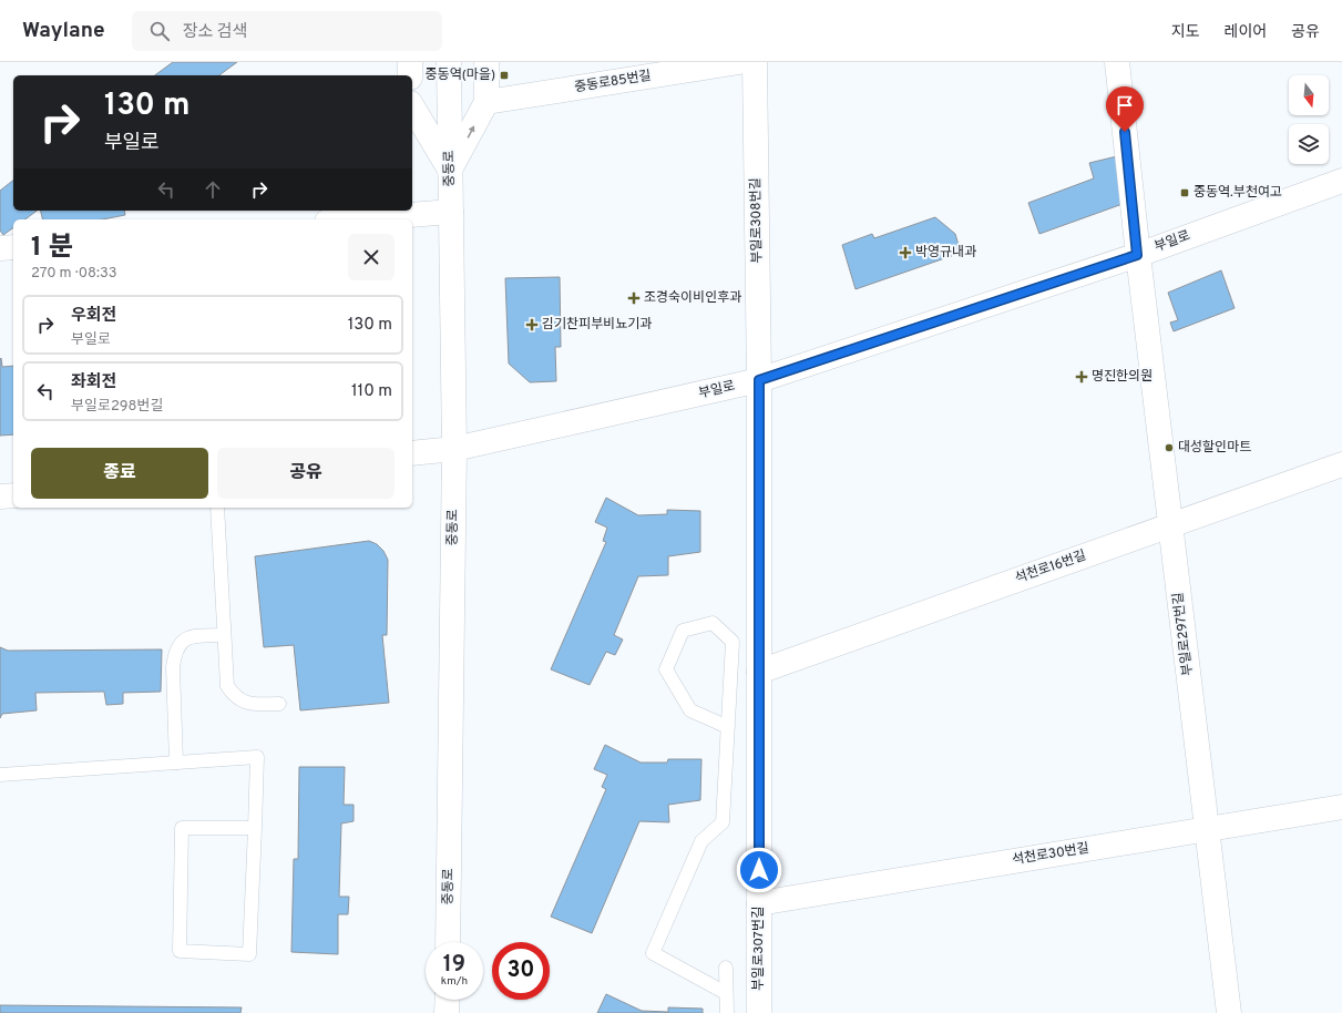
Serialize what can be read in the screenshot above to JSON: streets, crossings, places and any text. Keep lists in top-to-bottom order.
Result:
{
  "streets": {
    "street": [
      "중동로85번길",
      "중동로",
      "부일로308번길",
      "부일로",
      "석천로16번길",
      "부일로297번길",
      "석천로30번길",
      "부일로307번길"
    ]
  },
  "crossings": [
    ["중동로", "부일로"],
    ["부일로308번길", "부일로"],
    ["부일로308번길", "부일로307번길"],
    ["부일로", "부일로297번길"],
    ["부일로", "부일로307번길"],
    ["석천로16번길", "부일로297번길"],
    ["석천로16번길", "부일로307번길"],
    ["부일로297번길", "석천로30번길"],
    ["석천로30번길", "부일로307번길"]
  ],
  "places": {
    "transit": ["중동역(마을)", "중동역.부천여고"],
    "health": [
      "박영규내과",
      "조경숙이비인후과",
      "김기찬피부비뇨기과",
      "명진한의원"
    ],
    "other": ["대성할인마트"]
  },
  "north": "bottom",
  "page": {
    "header": "Waylane",
    "search": "장소 검색",
    "nav": ["지도", "레이어", "공유"],
    "turn": ["130 m", "부일로"],
    "heading": ["1 분", "270 m · 08:33"],
    "list": [
      {
        "name": "우회전",
        "note": "부일로",
        "value": "130 m"
      },
      {
        "name": "좌회전",
        "note": "부일로298번길",
        "value": "110 m"
      }
    ],
    "buttons": ["종료", "공유"],
    "speed": "19 km/h",
    "limit": "30"
  }
}
